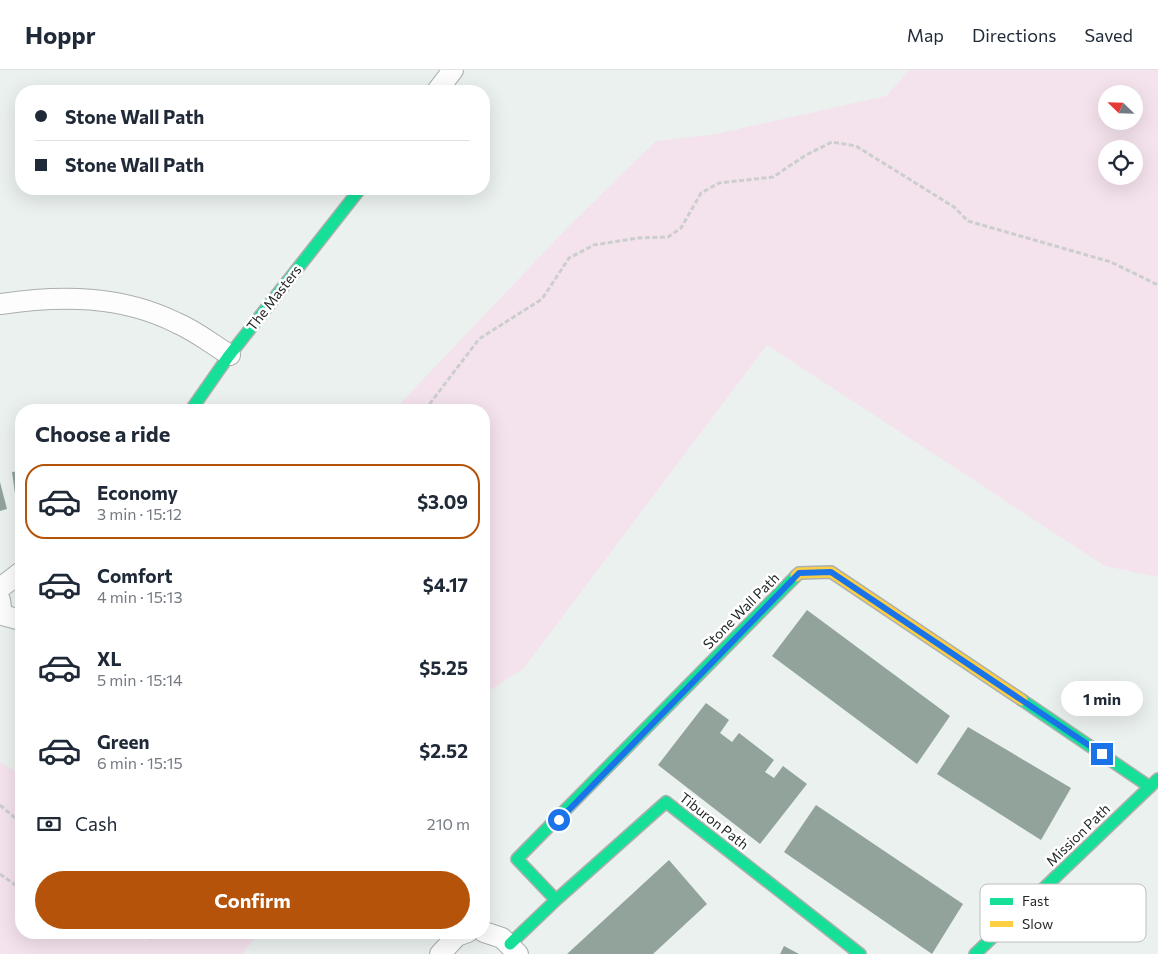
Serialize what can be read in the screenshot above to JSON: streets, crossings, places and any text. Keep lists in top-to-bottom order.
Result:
{
  "streets": {
    "street": [
      "The Masters",
      "Stone Wall Path",
      "Tiburon Path",
      "Mission Path"
    ]
  },
  "crossings": [
    ["Stone Wall Path", "Tiburon Path"],
    ["Stone Wall Path", "Mission Path"]
  ],
  "legend": ["Fast", "Slow"],
  "north": "top left",
  "page": {
    "header": "Hoppr",
    "nav": ["Map", "Directions", "Saved"],
    "banner": ["Stone Wall Path", "Stone Wall Path"],
    "heading": "Choose a ride",
    "list": [
      {
        "name": "Economy",
        "note": "3 min · 15:12",
        "value": "$3.09"
      },
      {
        "name": "Comfort",
        "note": "4 min · 15:13",
        "value": "$4.17"
      },
      {
        "name": "XL",
        "note": "5 min · 15:14",
        "value": "$5.25"
      },
      {
        "name": "Green",
        "note": "6 min · 15:15",
        "value": "$2.52"
      }
    ],
    "bubble": "1 min",
    "pay": ["Cash", "210 m"],
    "buttons": "Confirm"
  }
}
